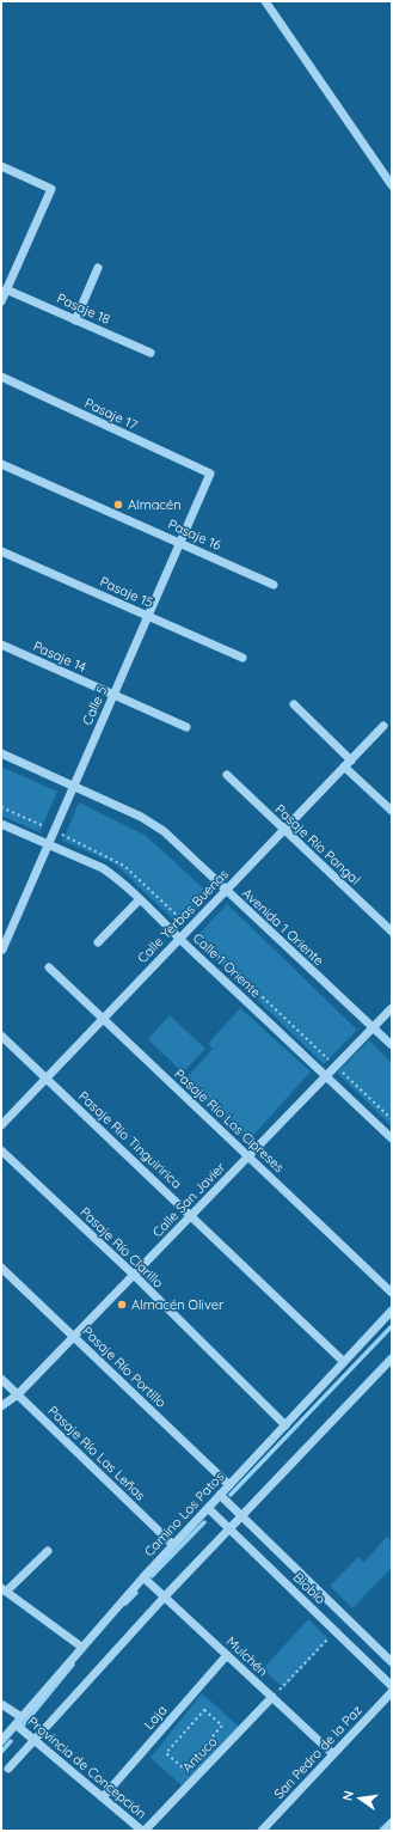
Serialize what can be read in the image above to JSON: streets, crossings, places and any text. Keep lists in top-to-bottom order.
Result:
{
  "streets": {
    "street": [
      "Pasaje 18",
      "Pasaje 17",
      "Pasaje 16",
      "Pasaje 15",
      "Pasaje 14",
      "Calle 5",
      "Pasaje Río Pangal",
      "Calle Yerbas Buenas",
      "Avenida 1 Oriente",
      "Calle 1 Oriente",
      "Pasaje Río Los Cipreses",
      "Pasaje Río Tinguiririca",
      "Calle San Javier",
      "Pasaje Río Clarillo",
      "Pasaje Río Portillo",
      "Pasaje Río Las Leñas",
      "Camino Los Patos",
      "Biobío",
      "Mulchén",
      "Laja",
      "San Pedro de la Paz",
      "Antuco",
      "Provincia de Concepción"
    ]
  },
  "crossings": [
    ["Pasaje 17", "Calle 5"],
    ["Pasaje 16", "Calle 5"],
    ["Pasaje 15", "Calle 5"],
    ["Pasaje 14", "Calle 5"],
    ["Calle 5", "Avenida 1 Oriente"],
    ["Calle 5", "Calle 1 Oriente"],
    ["Pasaje Río Pangal", "Calle Yerbas Buenas"],
    ["Calle Yerbas Buenas", "Avenida 1 Oriente"],
    ["Calle Yerbas Buenas", "Calle 1 Oriente"],
    ["Calle Yerbas Buenas", "Pasaje Río Los Cipreses"],
    ["Calle Yerbas Buenas", "Pasaje Río Tinguiririca"],
    ["Avenida 1 Oriente", "Calle San Javier"],
    ["Calle 1 Oriente", "Calle San Javier"],
    ["Pasaje Río Los Cipreses", "Calle San Javier"],
    ["Pasaje Río Tinguiririca", "Calle San Javier"],
    ["Pasaje Río Tinguiririca", "Camino Los Patos"],
    ["Calle San Javier", "Pasaje Río Clarillo"],
    ["Calle San Javier", "Pasaje Río Portillo"],
    ["Calle San Javier", "Pasaje Río Las Leñas"],
    ["Pasaje Río Clarillo", "Camino Los Patos"],
    ["Pasaje Río Portillo", "Camino Los Patos"],
    ["Pasaje Río Las Leñas", "Camino Los Patos"],
    ["Camino Los Patos", "Biobío"],
    ["Camino Los Patos", "Mulchén"],
    ["Camino Los Patos", "Provincia de Concepción"],
    ["Mulchén", "Laja"],
    ["Mulchén", "San Pedro de la Paz"],
    ["Mulchén", "Antuco"],
    ["Laja", "Provincia de Concepción"],
    ["Antuco", "Provincia de Concepción"]
  ],
  "places": ["Almacén", "Almacén Oliver"],
  "north": "left"
}
